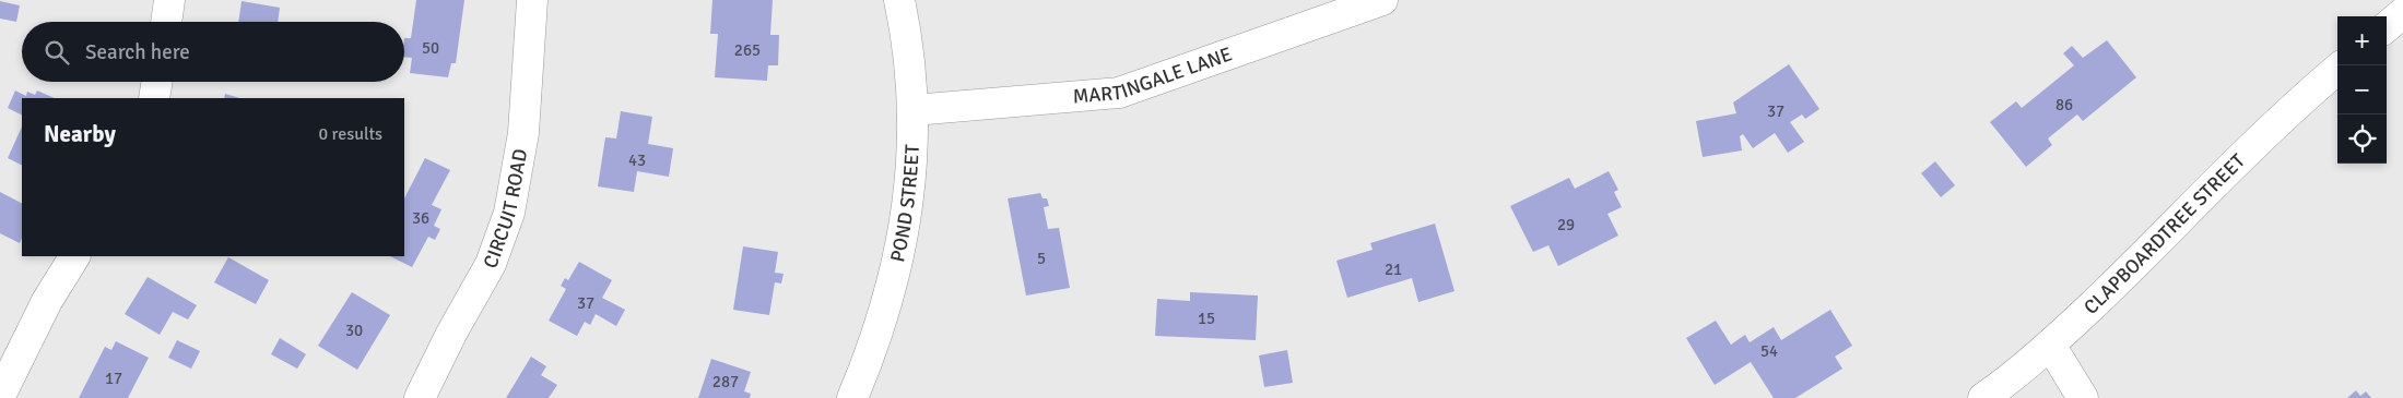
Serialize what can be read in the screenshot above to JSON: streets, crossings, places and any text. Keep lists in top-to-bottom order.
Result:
{
  "streets": {
    "street": [
      "MARTINGALE LANE",
      "POND STREET",
      "CIRCUIT ROAD",
      "CLAPBOARDTREE STREET"
    ]
  },
  "crossings": [
    ["MARTINGALE LANE", "POND STREET"]
  ],
  "house_numbers": [
    "50",
    "265",
    "86",
    "37",
    "43",
    "36",
    "29",
    "5",
    "21",
    "37",
    "15",
    "30",
    "54",
    "17",
    "287"
  ],
  "page": {
    "map_buttons": ["+", "−"],
    "search": "Search here",
    "heading": ["Nearby", "0 results"]
  }
}
